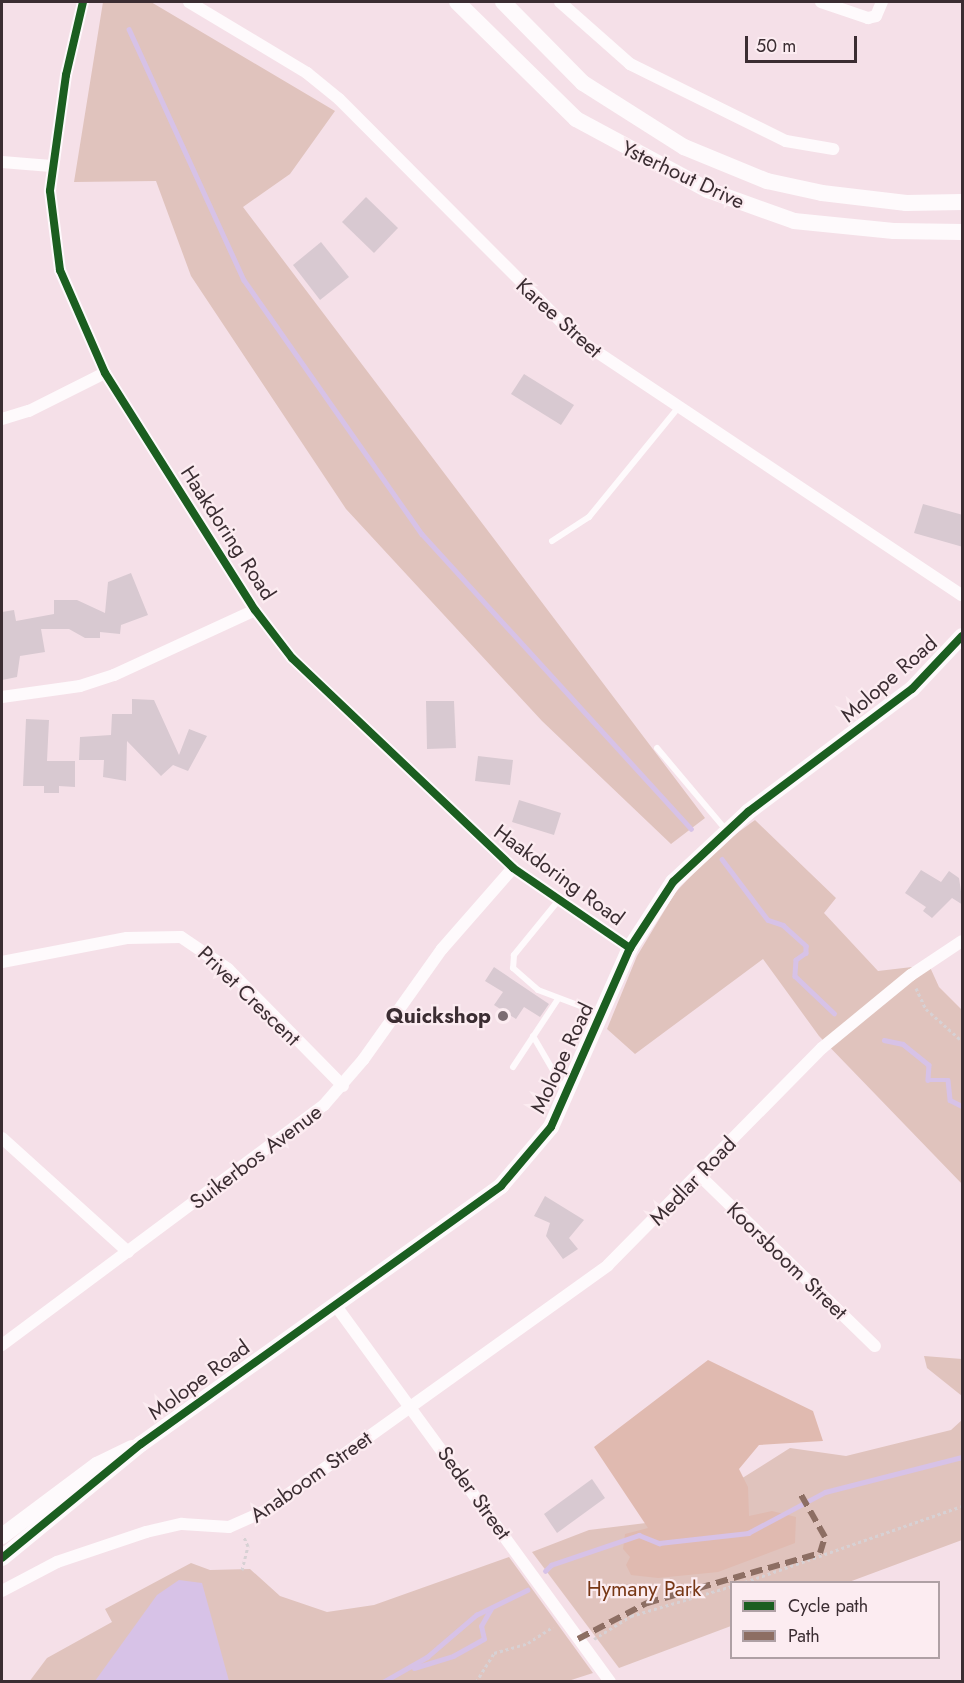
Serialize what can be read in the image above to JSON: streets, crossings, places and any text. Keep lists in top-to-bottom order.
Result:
{
  "streets": {
    "street": [
      "Ysterhout Drive",
      "Karee Street",
      "Haakdoring Road",
      "Molope Road",
      "Privet Crescent",
      "Suikerbos Avenue",
      "Medlar Road",
      "Koorsboom Street",
      "Anaboom Street",
      "Seder Street"
    ]
  },
  "crossings": [
    ["Haakdoring Road", "Molope Road"],
    ["Haakdoring Road", "Suikerbos Avenue"],
    ["Molope Road", "Seder Street"],
    ["Privet Crescent", "Suikerbos Avenue"],
    ["Medlar Road", "Koorsboom Street"],
    ["Medlar Road", "Anaboom Street"],
    ["Medlar Road", "Seder Street"],
    ["Anaboom Street", "Seder Street"]
  ],
  "parks": ["Hymany Park"],
  "places": ["Quickshop"],
  "legend": ["Cycle path", "Path"],
  "scale_bar": "50 m"
}
